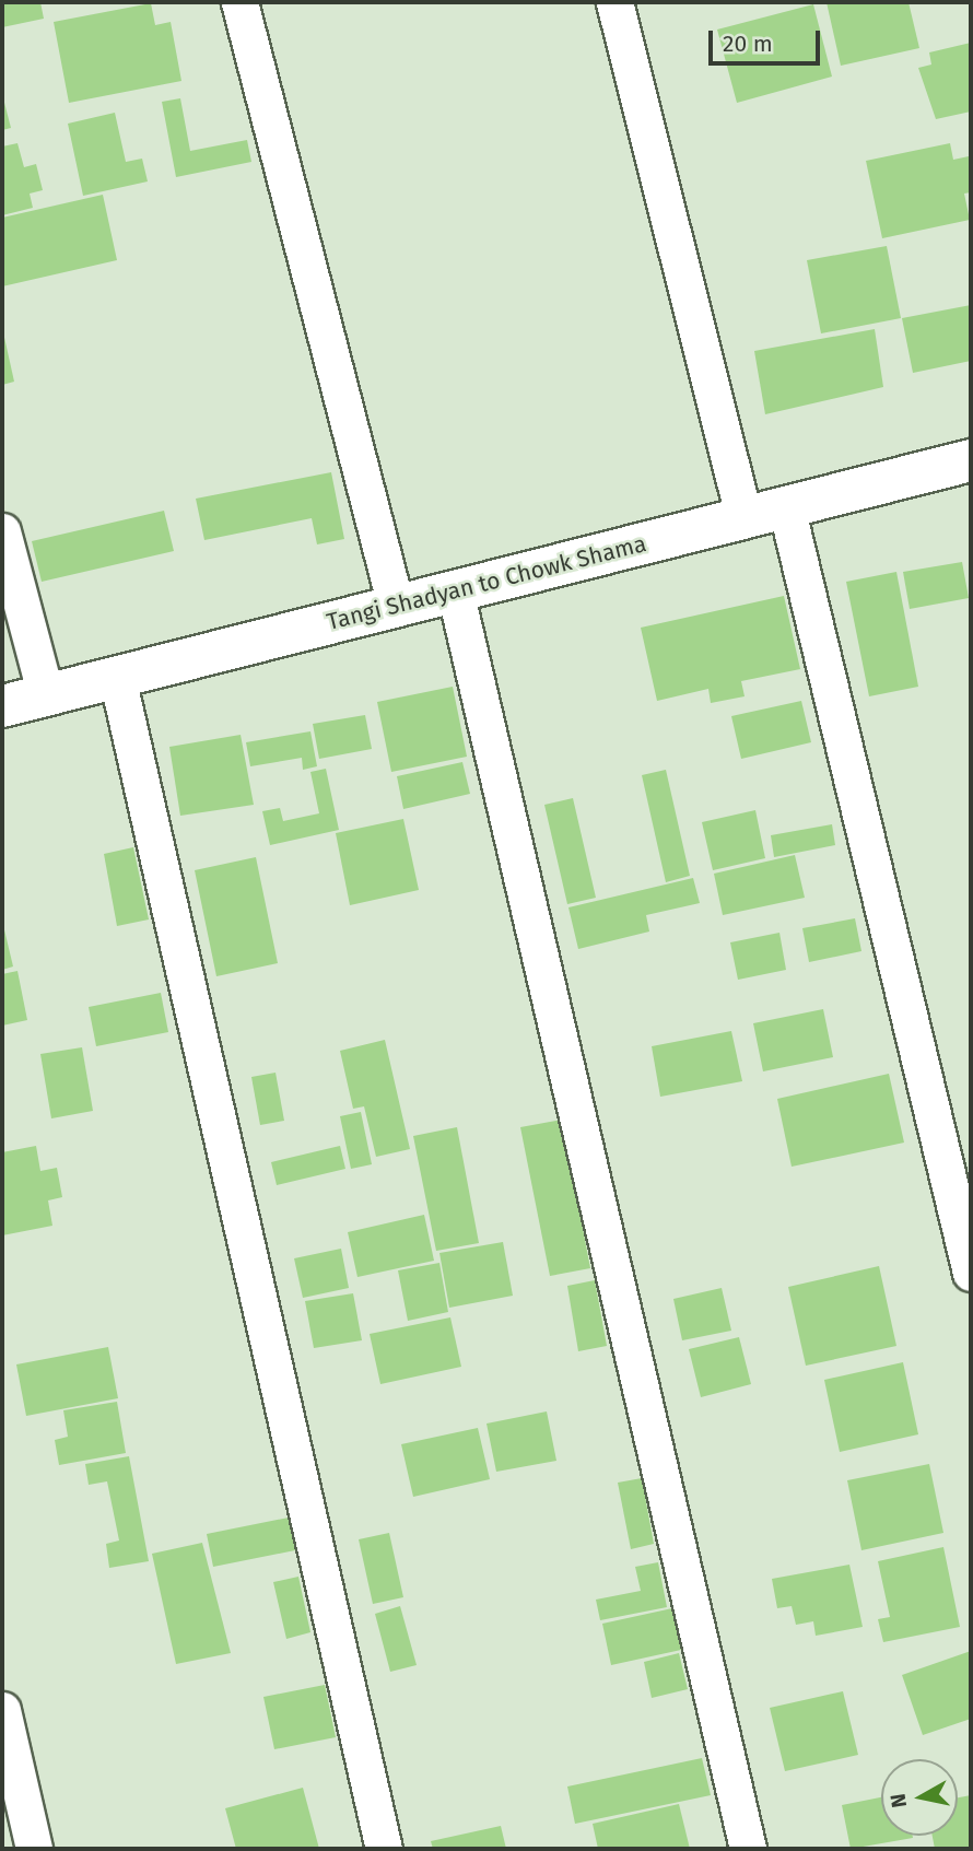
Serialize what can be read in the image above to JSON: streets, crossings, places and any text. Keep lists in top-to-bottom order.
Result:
{
  "streets": {
    "main road": ["Tangi Shadyan to Chowk Shama"]
  },
  "scale_bar": "20 m",
  "north": "left"
}
